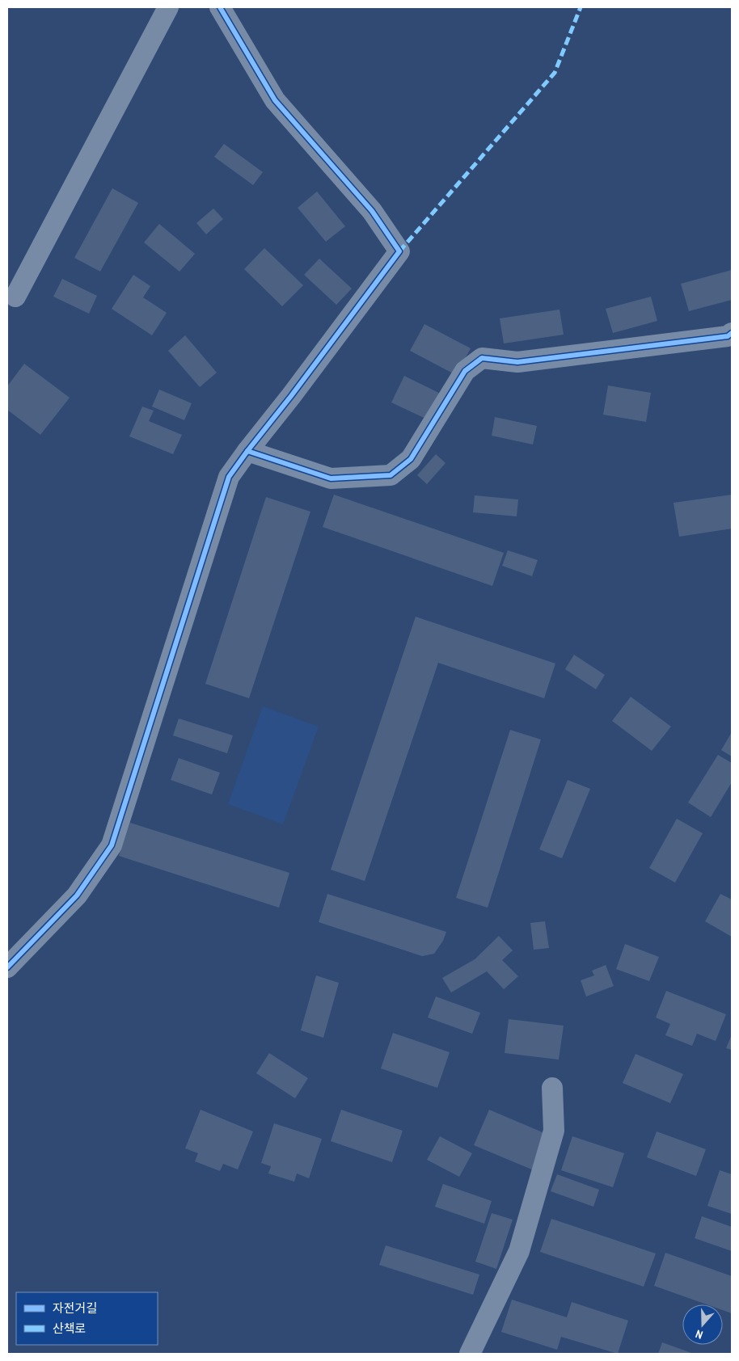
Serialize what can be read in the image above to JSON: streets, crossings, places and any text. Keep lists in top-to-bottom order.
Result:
{
  "legend": ["자전거길", "산책로"],
  "north": "bottom"
}
